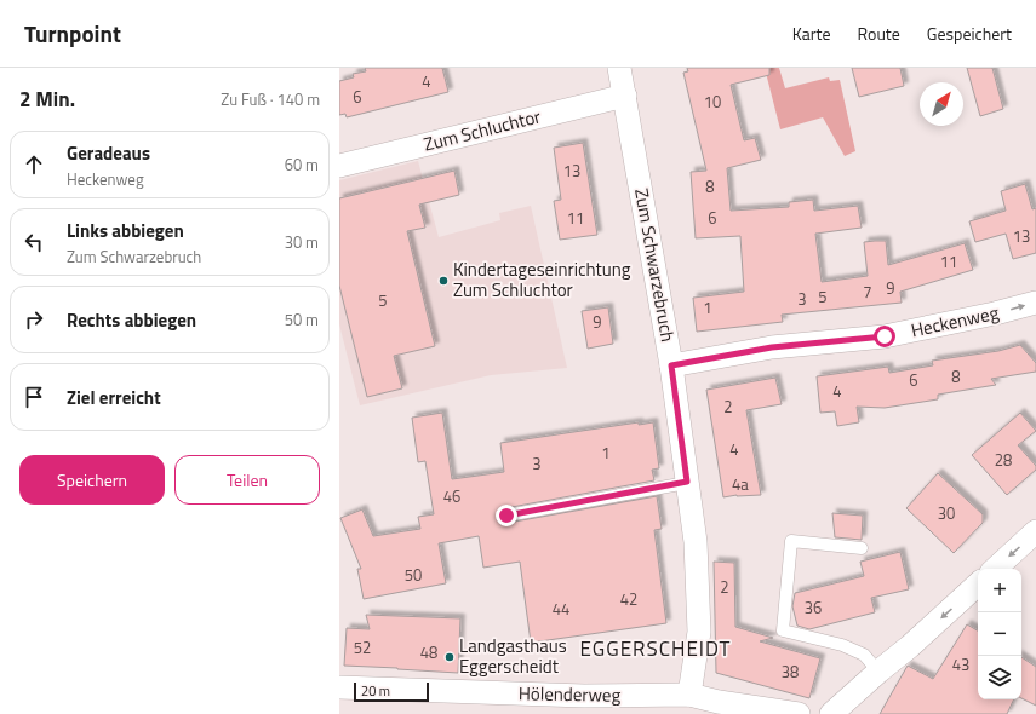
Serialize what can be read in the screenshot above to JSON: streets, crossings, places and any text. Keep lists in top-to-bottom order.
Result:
{
  "streets": {
    "street": [
      "Zum Schluchtor",
      "Zum Schwarzebruch",
      "Heckenweg",
      "Hölenderweg"
    ]
  },
  "crossings": [
    ["Zum Schluchtor", "Zum Schwarzebruch"],
    ["Zum Schwarzebruch", "Heckenweg"],
    ["Zum Schwarzebruch", "Hölenderweg"]
  ],
  "one_way": ["Heckenweg"],
  "districts": ["EGGERSCHEIDT"],
  "places": ["Kindertageseinrichtung Zum Schluchtor", "Landgasthaus Eggerscheidt"],
  "house_numbers": [
    "4",
    "6",
    "10",
    "13",
    "8",
    "11",
    "6",
    "13",
    "11",
    "9",
    "7",
    "5",
    "3",
    "5",
    "1",
    "9",
    "8",
    "6",
    "4",
    "2",
    "4",
    "1",
    "28",
    "3",
    "4a",
    "46",
    "30",
    "50",
    "2",
    "42",
    "36",
    "44",
    "52",
    "48",
    "43",
    "38"
  ],
  "scale_bar": "20 m",
  "north": "top right",
  "page": {
    "header": "Turnpoint",
    "nav": ["Karte", "Route", "Gespeichert"],
    "heading": ["2 Min.", "Zu Fuß · 140 m"],
    "list": [
      ["Geradeaus", "Heckenweg", "60 m"],
      ["Links abbiegen", "Zum Schwarzebruch", "30 m"],
      ["Rechts abbiegen", "50 m"],
      "Ziel erreicht"
    ],
    "buttons": ["Speichern", "Teilen"],
    "map_buttons": ["+", "−"],
    "scale": "20 m"
  }
}
